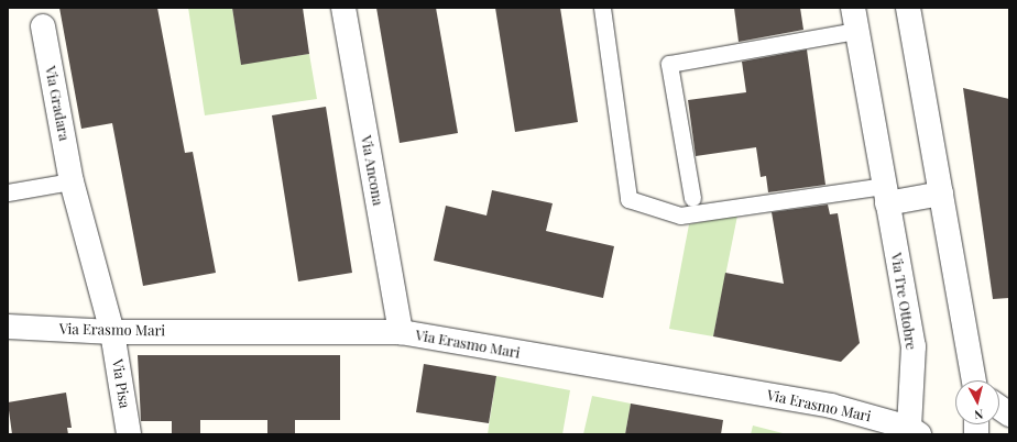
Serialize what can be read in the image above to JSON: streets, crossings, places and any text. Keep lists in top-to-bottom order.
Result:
{
  "streets": {
    "street": [
      "Via Gradara",
      "Via Ancona",
      "Via Tre Ottobre",
      "Via Erasmo Mari",
      "Via Pisa"
    ]
  },
  "crossings": [
    ["Via Gradara", "Via Erasmo Mari"],
    ["Via Gradara", "Via Pisa"],
    ["Via Ancona", "Via Erasmo Mari"],
    ["Via Tre Ottobre", "Via Erasmo Mari"],
    ["Via Erasmo Mari", "Via Pisa"]
  ],
  "north": "bottom"
}
